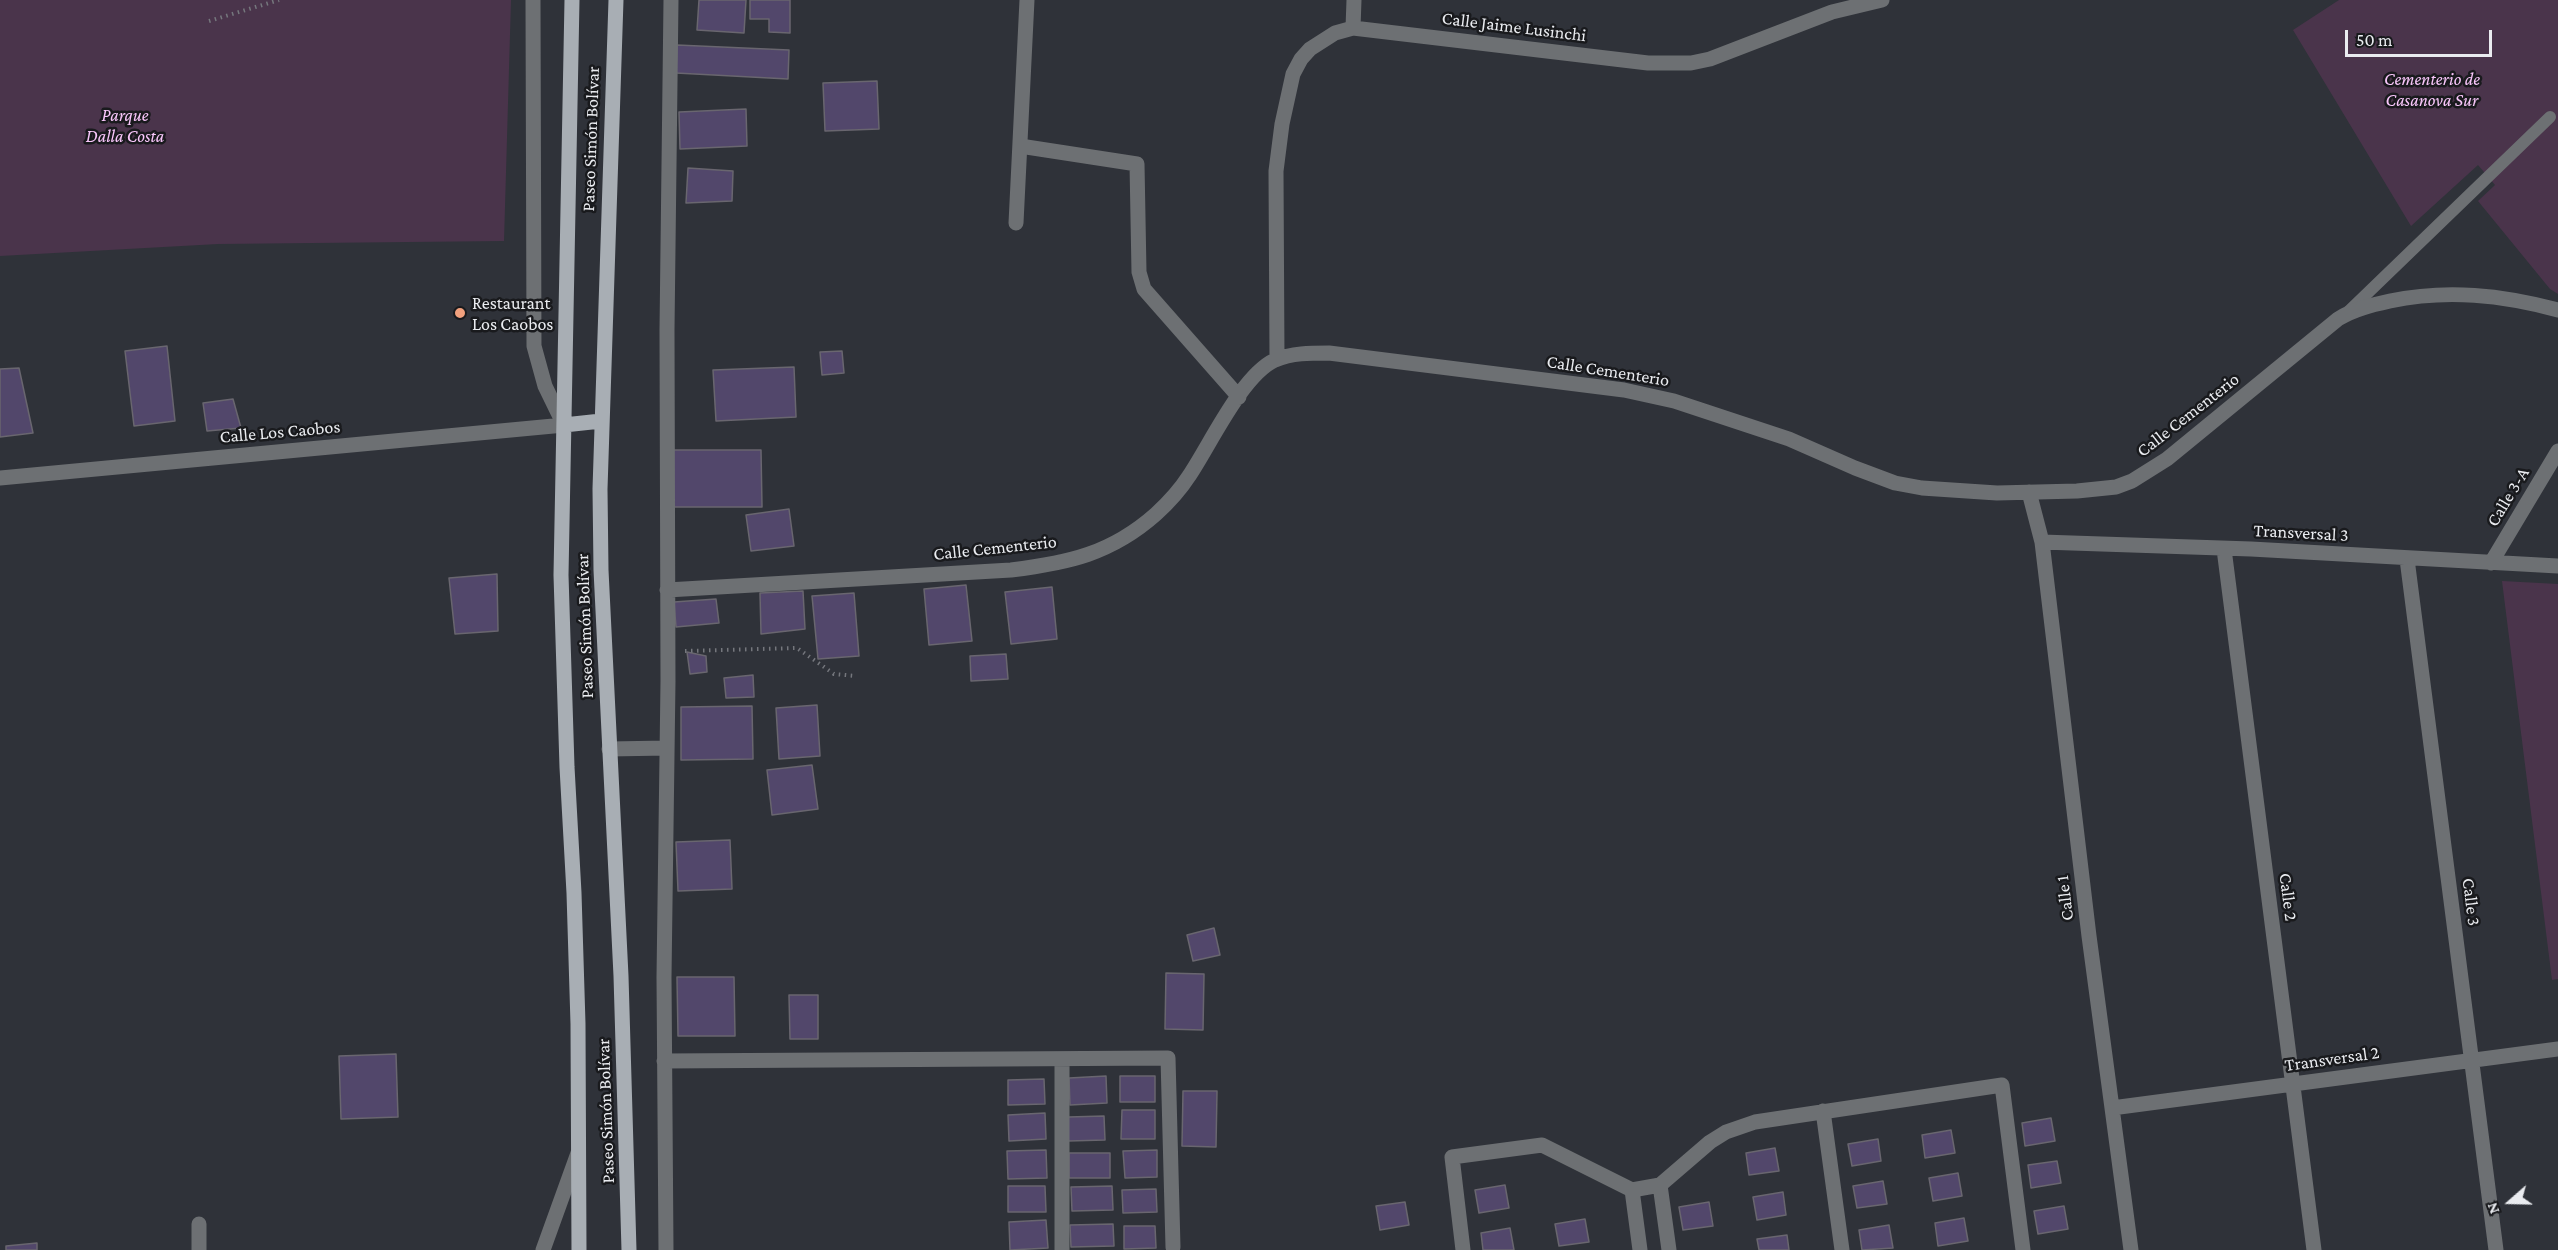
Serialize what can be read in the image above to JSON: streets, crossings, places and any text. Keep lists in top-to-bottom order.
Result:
{
  "streets": {
    "main road": ["Paseo Simón Bolívar"],
    "street": [
      "Calle Jaime Lusinchi",
      "Calle Cementerio",
      "Calle Los Caobos",
      "Calle 3-A",
      "Transversal 3",
      "Calle 2",
      "Calle 1",
      "Calle 3",
      "Transversal 2"
    ]
  },
  "crossings": [
    ["Calle Jaime Lusinchi", "Calle Cementerio"],
    ["Paseo Simón Bolívar", "Calle Los Caobos"],
    ["Calle Cementerio", "Calle 1"],
    ["Calle 3-A", "Transversal 3"],
    ["Transversal 3", "Calle 2"],
    ["Transversal 3", "Calle 1"],
    ["Transversal 3", "Calle 3"],
    ["Calle 2", "Transversal 2"],
    ["Calle 1", "Transversal 2"],
    ["Calle 3", "Transversal 2"]
  ],
  "parks": ["Cementerio de Casanova Sur", "Parque Dalla Costa"],
  "places": ["Restaurant Los Caobos"],
  "scale_bar": "50 m",
  "north": "left"
}
